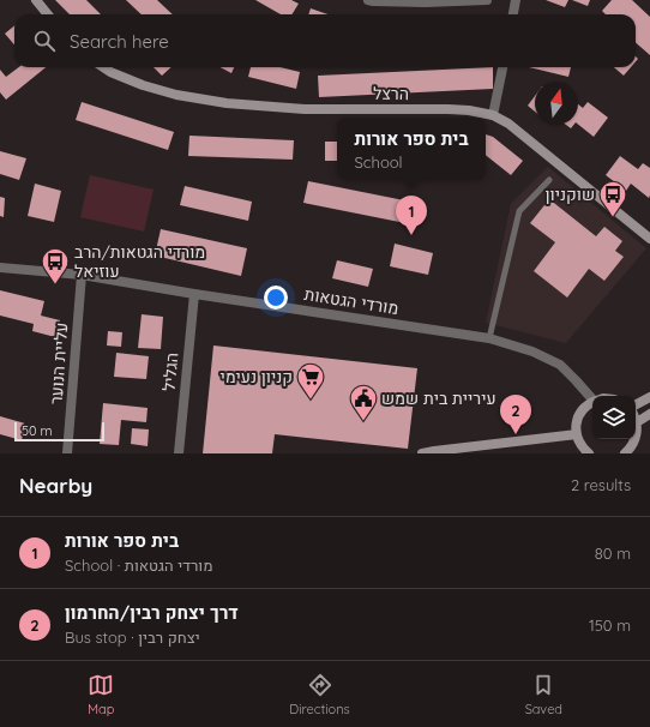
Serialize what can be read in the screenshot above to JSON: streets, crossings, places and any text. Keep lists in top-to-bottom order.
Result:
{
  "streets": {
    "street": [
      "הרצל",
      "מורדי הגטאות",
      "עליית הנוער",
      "הגליל"
    ]
  },
  "crossings": [
    ["מורדי הגטאות", "עליית הנוער"],
    ["מורדי הגטאות", "הגליל"]
  ],
  "places": {
    "bus stop": ["שוקניון", "מורדי הגטאות/הרב עוזיאל"],
    "supermarket": ["קניון נעימי"],
    "public building": ["עיריית בית שמש"]
  },
  "scale_bar": "50 m",
  "north": "top",
  "page": {
    "search": "Search here",
    "popup": ["בית ספר אורות", "School"],
    "pins": ["1", "2"],
    "scale": "50 m",
    "heading": ["Nearby", "2 results"],
    "list": [
      {
        "mark": "1",
        "name": "בית ספר אורות",
        "note": "School · מורדי הגטאות",
        "value": "80 m"
      },
      {
        "mark": "2",
        "name": "דרך יצחק רבין/החרמון",
        "note": "Bus stop · יצחק רבין",
        "value": "150 m"
      }
    ],
    "nav": ["Map", "Directions", "Saved"]
  }
}
